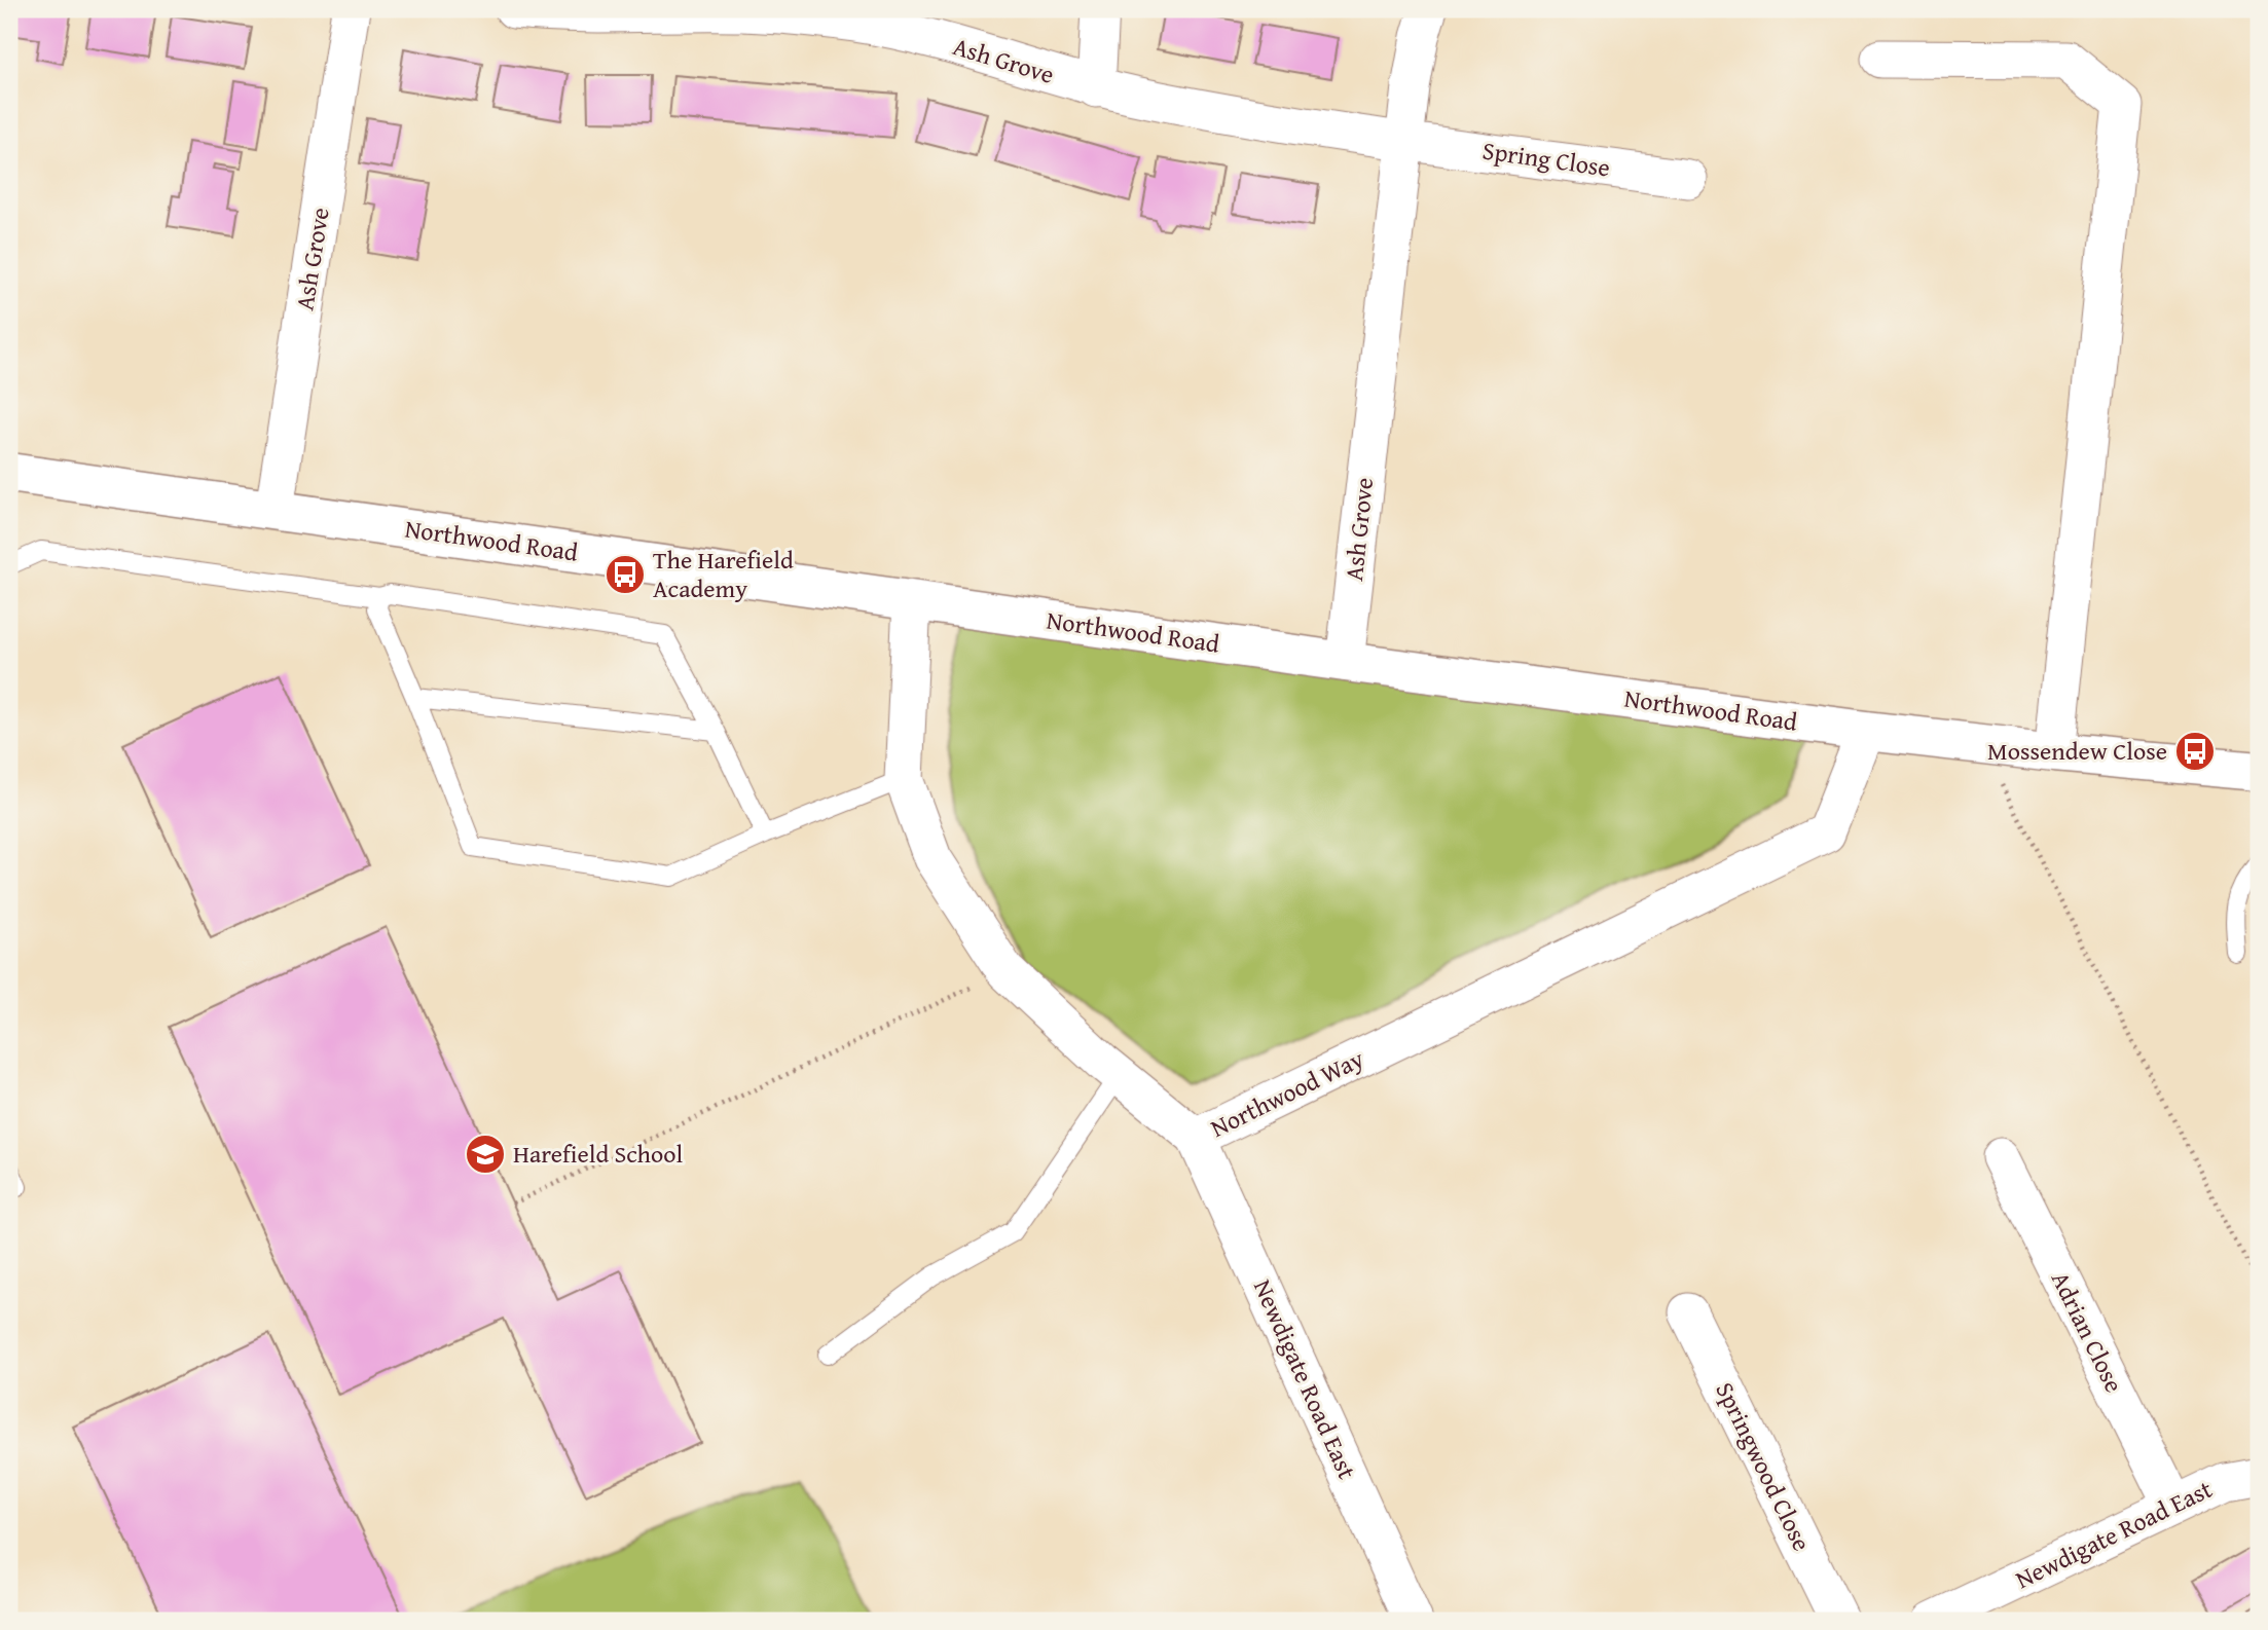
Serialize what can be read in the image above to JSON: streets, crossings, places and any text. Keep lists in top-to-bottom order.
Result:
{
  "streets": {
    "street": [
      "Ash Grove",
      "Spring Close",
      "Northwood Road",
      "Northwood Way",
      "Adrian Close",
      "Newdigate Road East",
      "Springwood Close"
    ]
  },
  "crossings": [
    ["Ash Grove", "Spring Close"],
    ["Ash Grove", "Northwood Road"],
    ["Northwood Road", "Northwood Way"],
    ["Northwood Way", "Newdigate Road East"],
    ["Adrian Close", "Newdigate Road East"]
  ],
  "places": {
    "bus stop": ["The Harefield Academy", "Mossendew Close"],
    "school or university": ["Harefield School"]
  }
}
